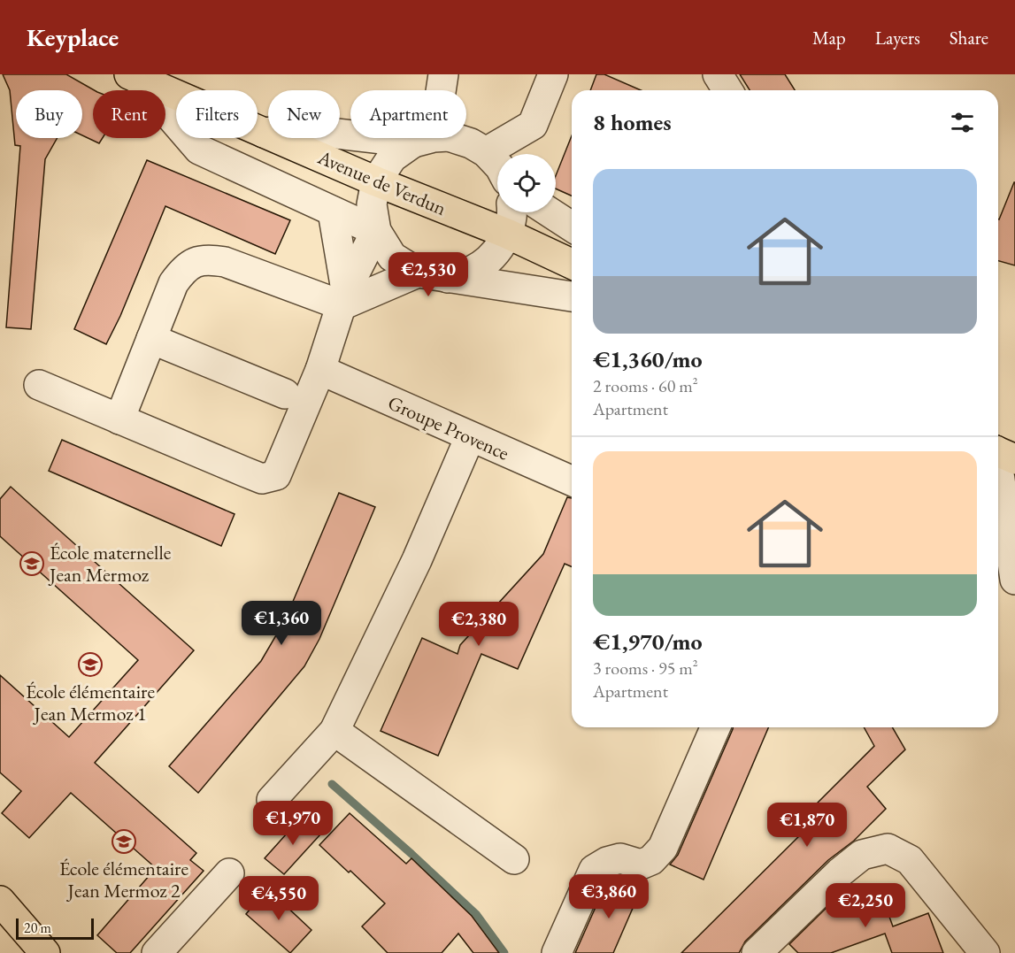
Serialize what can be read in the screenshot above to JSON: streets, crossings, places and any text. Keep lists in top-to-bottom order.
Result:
{
  "streets": {
    "main road": ["Avenue de Verdun"],
    "street": ["Groupe Provence"]
  },
  "places": {
    "school or university": ["École maternelle Jean Mermoz", "École élémentaire Jean Mermoz 1", "École élémentaire Jean Mermoz 2"]
  },
  "scale_bar": "20 m",
  "page": {
    "header": "Keyplace",
    "nav": ["Map", "Layers", "Share"],
    "chip": [
      "Buy",
      "Rent",
      "Filters",
      "New",
      "Apartment"
    ],
    "heading": "8 homes",
    "list": [
      {
        "name": "€1,360/mo",
        "note": "2 rooms · 60 m² · Apartment"
      },
      {
        "name": "€1,970/mo",
        "note": "3 rooms · 95 m² · Apartment"
      }
    ],
    "price": [
      "€2,530",
      "€1,360",
      "€2,380",
      "€1,970",
      "€1,870",
      "€3,860",
      "€4,550",
      "€2,250"
    ],
    "scale": "20 m"
  }
}
